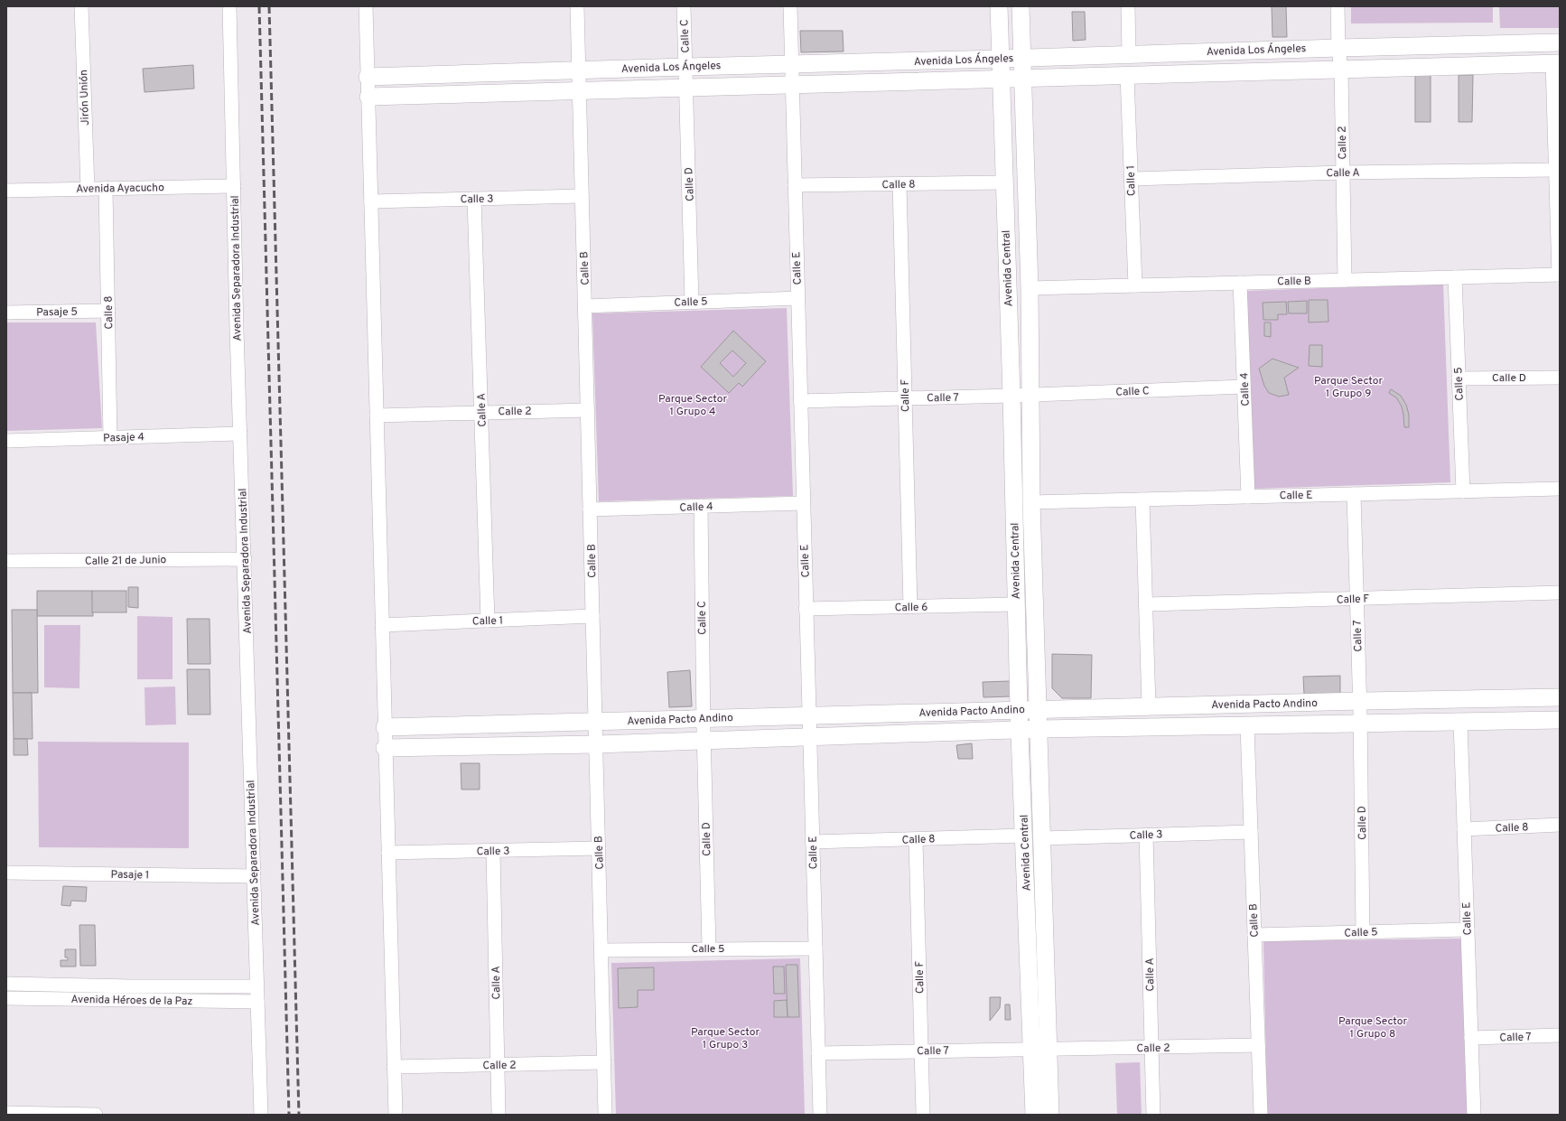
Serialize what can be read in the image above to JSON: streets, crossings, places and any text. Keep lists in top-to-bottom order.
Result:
{
  "streets": {
    "street": [
      "Calle C",
      "Avenida Los Ángeles",
      "Jirón Unión",
      "Calle 2",
      "Calle A",
      "Calle 1",
      "Calle D",
      "Calle 8",
      "Avenida Ayacucho",
      "Calle 3",
      "Avenida Separadora Industrial",
      "Calle B",
      "Calle E",
      "Avenida Central",
      "Calle 5",
      "Pasaje 5",
      "Calle 4",
      "Calle F",
      "Calle 7",
      "Pasaje 4",
      "Calle 21 de Junio",
      "Calle 6",
      "Avenida Pacto Andino",
      "Pasaje 1",
      "Avenida Héroes de la Paz"
    ]
  },
  "crossings": [
    ["Calle C", "Avenida Los Ángeles"],
    ["Calle C", "Calle D"],
    ["Calle C", "Avenida Central"],
    ["Calle C", "Calle 4"],
    ["Calle C", "Calle 7"],
    ["Calle C", "Avenida Pacto Andino"],
    ["Avenida Los Ángeles", "Calle 2"],
    ["Avenida Los Ángeles", "Calle 1"],
    ["Avenida Los Ángeles", "Calle D"],
    ["Avenida Los Ángeles", "Calle B"],
    ["Avenida Los Ángeles", "Calle E"],
    ["Avenida Los Ángeles", "Avenida Central"],
    ["Jirón Unión", "Avenida Ayacucho"],
    ["Calle 2", "Calle A"],
    ["Calle 2", "Calle B"],
    ["Calle 2", "Avenida Central"],
    ["Calle 2", "Calle 7"],
    ["Calle A", "Calle 1"],
    ["Calle A", "Calle 3"],
    ["Calle 1", "Calle B"],
    ["Calle D", "Calle 5"],
    ["Calle D", "Calle 7"],
    ["Calle D", "Avenida Pacto Andino"],
    ["Calle 8", "Avenida Ayacucho"],
    ["Calle 8", "Calle E"],
    ["Calle 8", "Avenida Central"],
    ["Calle 8", "Pasaje 5"],
    ["Calle 8", "Calle F"],
    ["Calle 8", "Pasaje 4"],
    ["Avenida Ayacucho", "Avenida Separadora Industrial"],
    ["Calle 3", "Calle B"],
    ["Calle 3", "Avenida Central"],
    ["Avenida Separadora Industrial", "Pasaje 4"],
    ["Avenida Separadora Industrial", "Calle 21 de Junio"],
    ["Avenida Separadora Industrial", "Pasaje 1"],
    ["Avenida Separadora Industrial", "Avenida Héroes de la Paz"],
    ["Calle B", "Avenida Central"],
    ["Calle B", "Calle 5"],
    ["Calle B", "Calle 4"],
    ["Calle B", "Avenida Pacto Andino"],
    ["Calle E", "Avenida Central"],
    ["Calle E", "Calle 5"],
    ["Calle E", "Calle 4"],
    ["Calle E", "Calle 7"],
    ["Calle E", "Calle 6"],
    ["Calle E", "Avenida Pacto Andino"],
    ["Avenida Central", "Calle 7"],
    ["Avenida Central", "Calle 6"],
    ["Avenida Central", "Avenida Pacto Andino"],
    ["Calle F", "Calle 7"],
    ["Calle F", "Calle 6"],
    ["Calle 7", "Avenida Pacto Andino"]
  ],
  "parks": [
    "Parque Sector 1 Grupo 9",
    "Parque Sector 1 Grupo 4",
    "Parque Sector 1 Grupo 8",
    "Parque Sector 1 Grupo 3"
  ]
}
